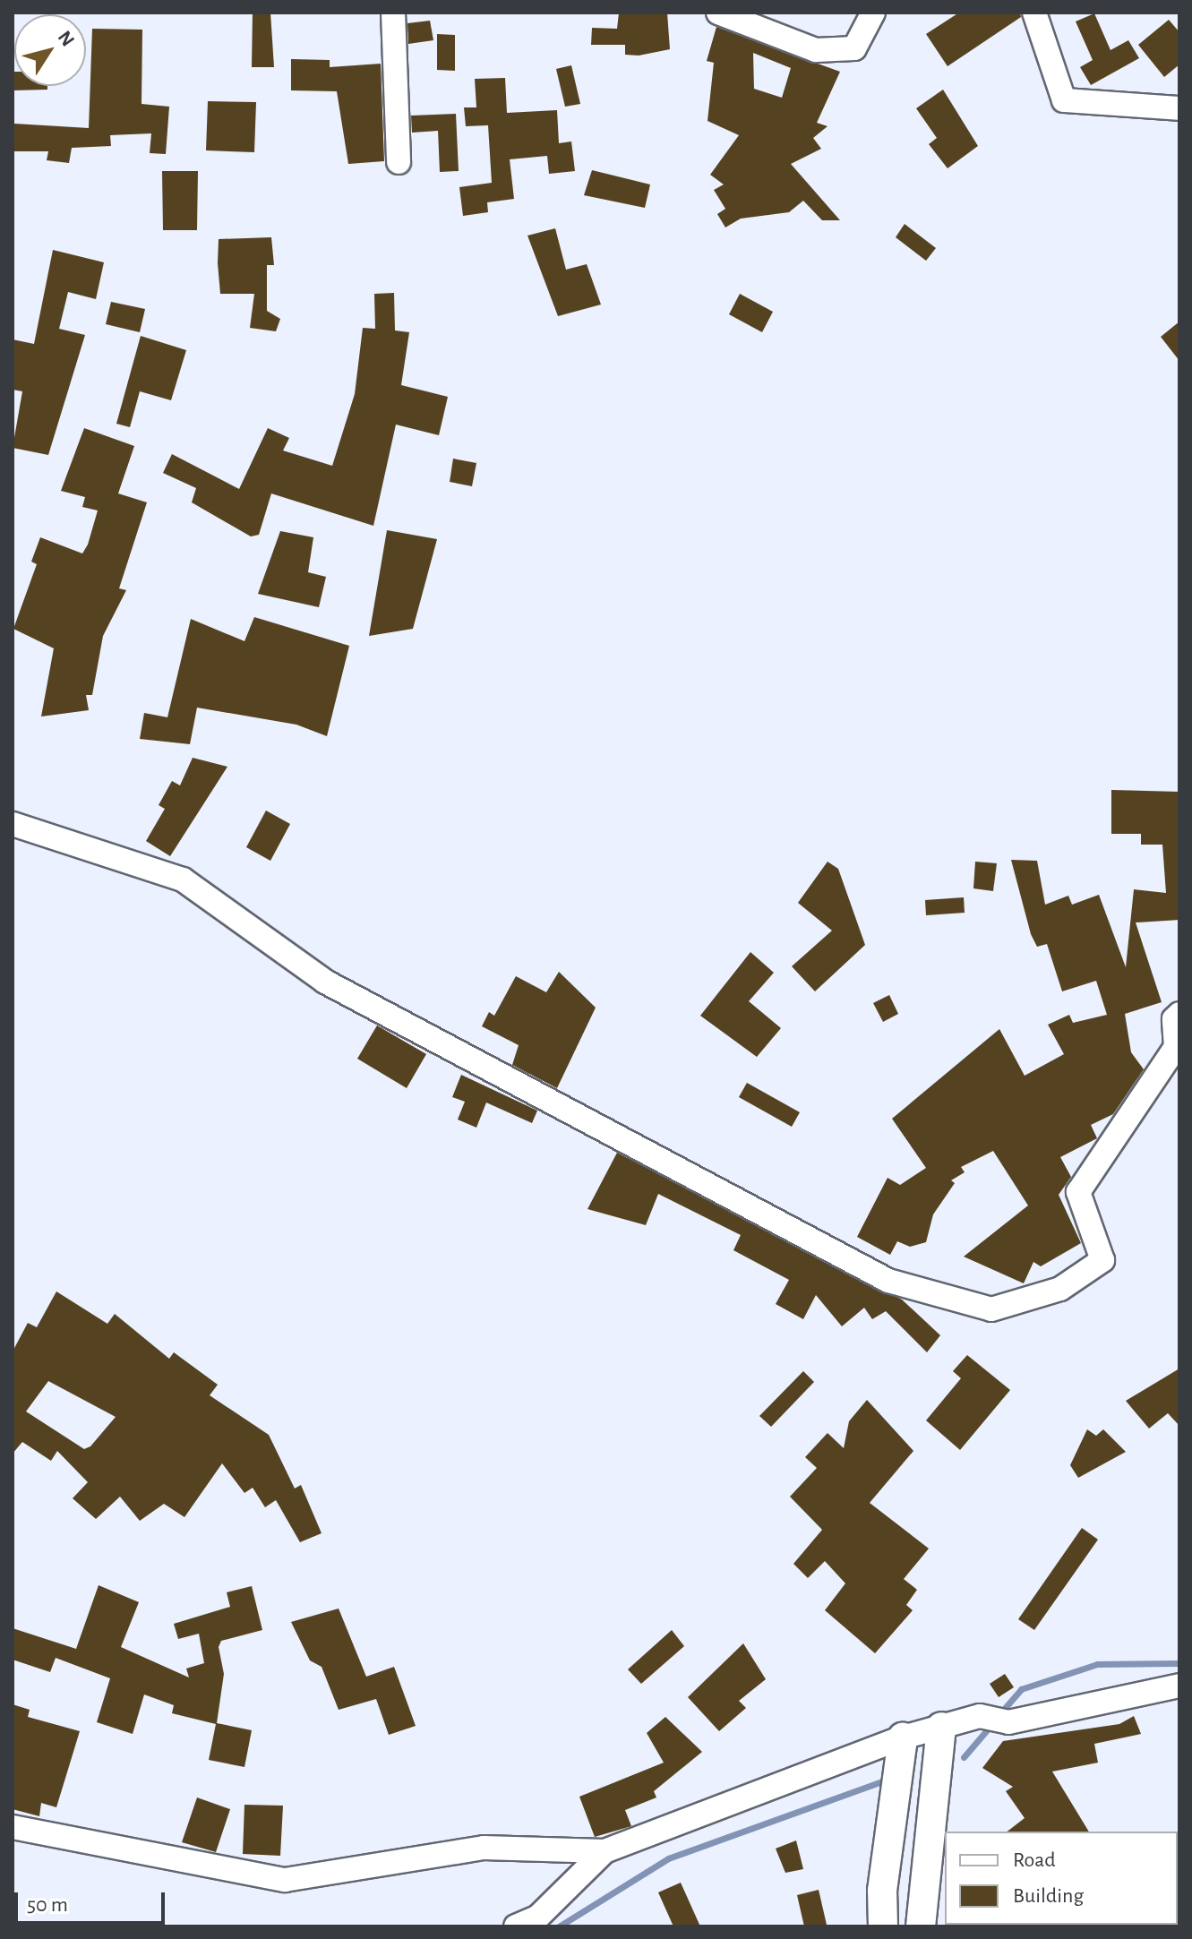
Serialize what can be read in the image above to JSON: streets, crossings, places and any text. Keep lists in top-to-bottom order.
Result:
{
  "legend": ["Road", "Building"],
  "scale_bar": "50 m",
  "north": "top right"
}
